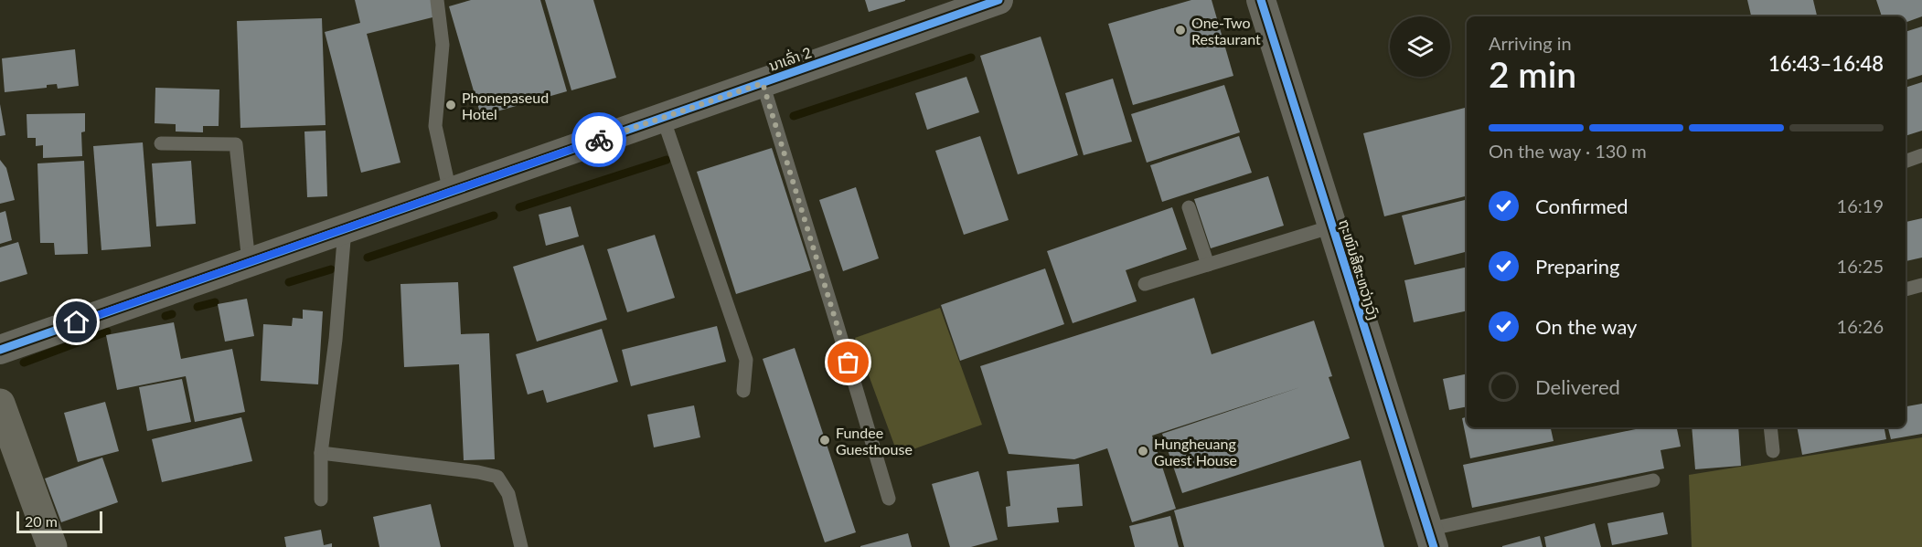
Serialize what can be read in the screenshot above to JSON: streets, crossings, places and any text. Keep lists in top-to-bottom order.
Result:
{
  "streets": {
    "street": ["ນາເລົ່າ 2", "ຖະໜົນສີສະຫວ່າງວົງ"]
  },
  "places": [
    "One-Two Restaurant",
    "Phonepaseud Hotel",
    "Fundee Guesthouse",
    "Hungheuang Guest House"
  ],
  "scale_bar": "20 m",
  "page": {
    "heading": ["2 min", "Arriving in", "16:43–16:48"],
    "bar": "On the way · 130 m",
    "list": [
      ["Confirmed", "16:19"],
      ["Preparing", "16:25"],
      ["On the way", "16:26"],
      "Delivered"
    ],
    "scale": "20 m"
  }
}
